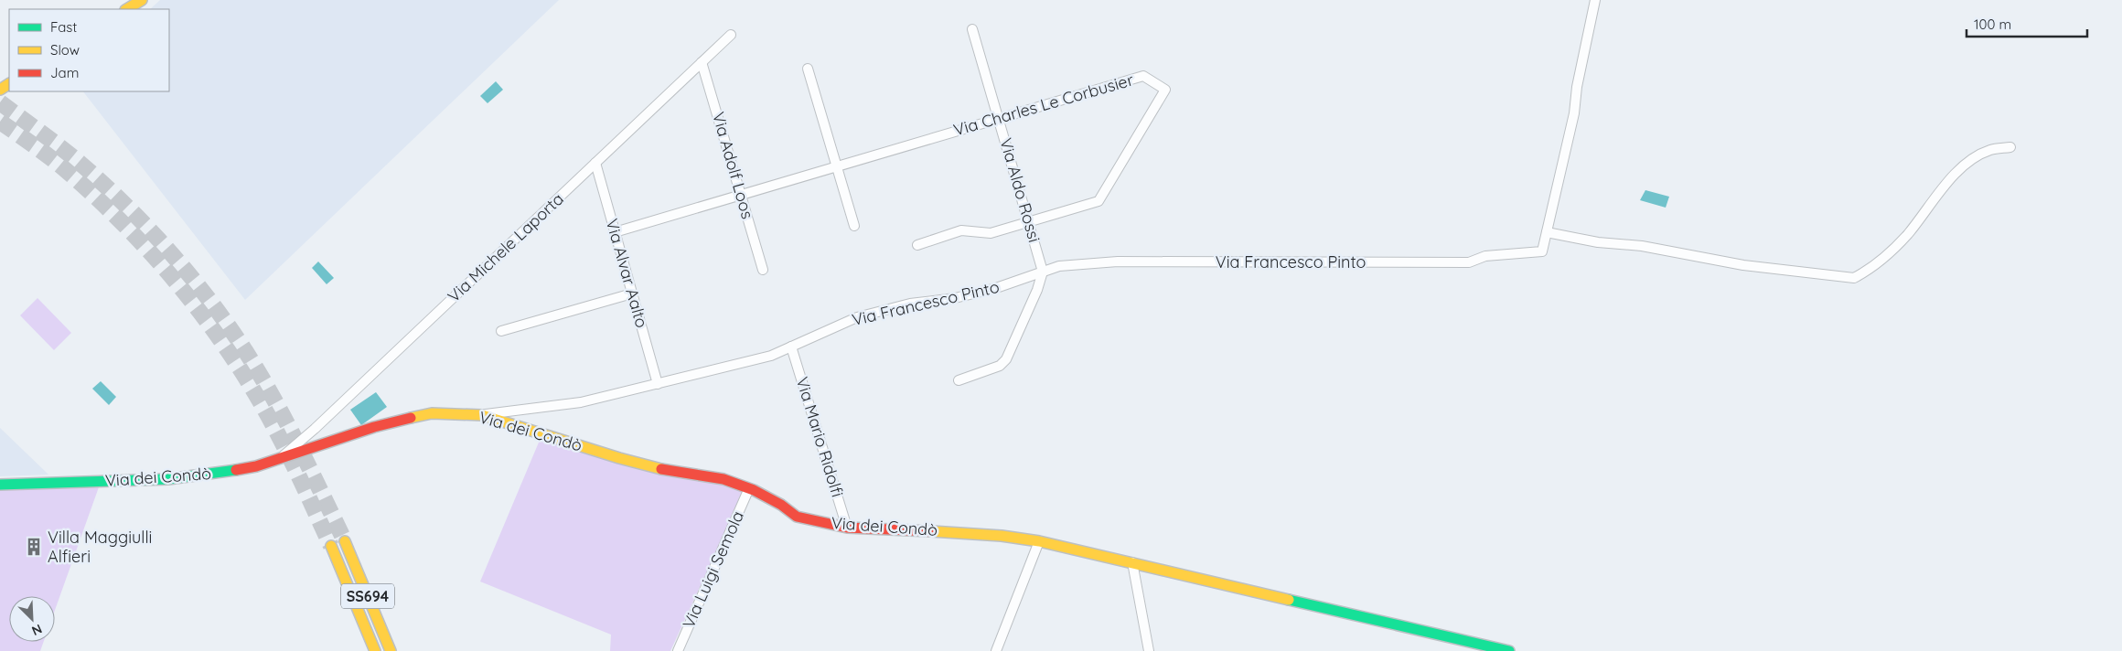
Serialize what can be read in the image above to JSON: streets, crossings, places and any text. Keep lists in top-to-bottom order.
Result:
{
  "streets": {
    "main road": ["Via dei Condò", "SS694"],
    "street": [
      "Via Charles Le Corbusier",
      "Via Adolf Loos",
      "Via Aldo Rossi",
      "Via Michele Laporta",
      "Via Francesco Pinto",
      "Via Alvar Aalto",
      "Via Mario Ridolfi",
      "Via Luigi Semola"
    ]
  },
  "crossings": [
    ["Via Charles Le Corbusier", "Via Adolf Loos"],
    ["Via Charles Le Corbusier", "Via Aldo Rossi"],
    ["Via Charles Le Corbusier", "Via Alvar Aalto"],
    ["Via Adolf Loos", "Via Michele Laporta"],
    ["Via Aldo Rossi", "Via Francesco Pinto"],
    ["Via Michele Laporta", "Via Alvar Aalto"],
    ["Via Michele Laporta", "Via dei Condò"],
    ["Via Francesco Pinto", "Via Alvar Aalto"],
    ["Via Francesco Pinto", "Via dei Condò"],
    ["Via Francesco Pinto", "Via Mario Ridolfi"],
    ["Via dei Condò", "Via Mario Ridolfi"],
    ["Via dei Condò", "Via Luigi Semola"]
  ],
  "places": {
    "building": ["Villa Maggiulli Alfieri"]
  },
  "legend": ["Fast", "Slow", "Jam"],
  "scale_bar": "100 m",
  "north": "bottom right"
}
